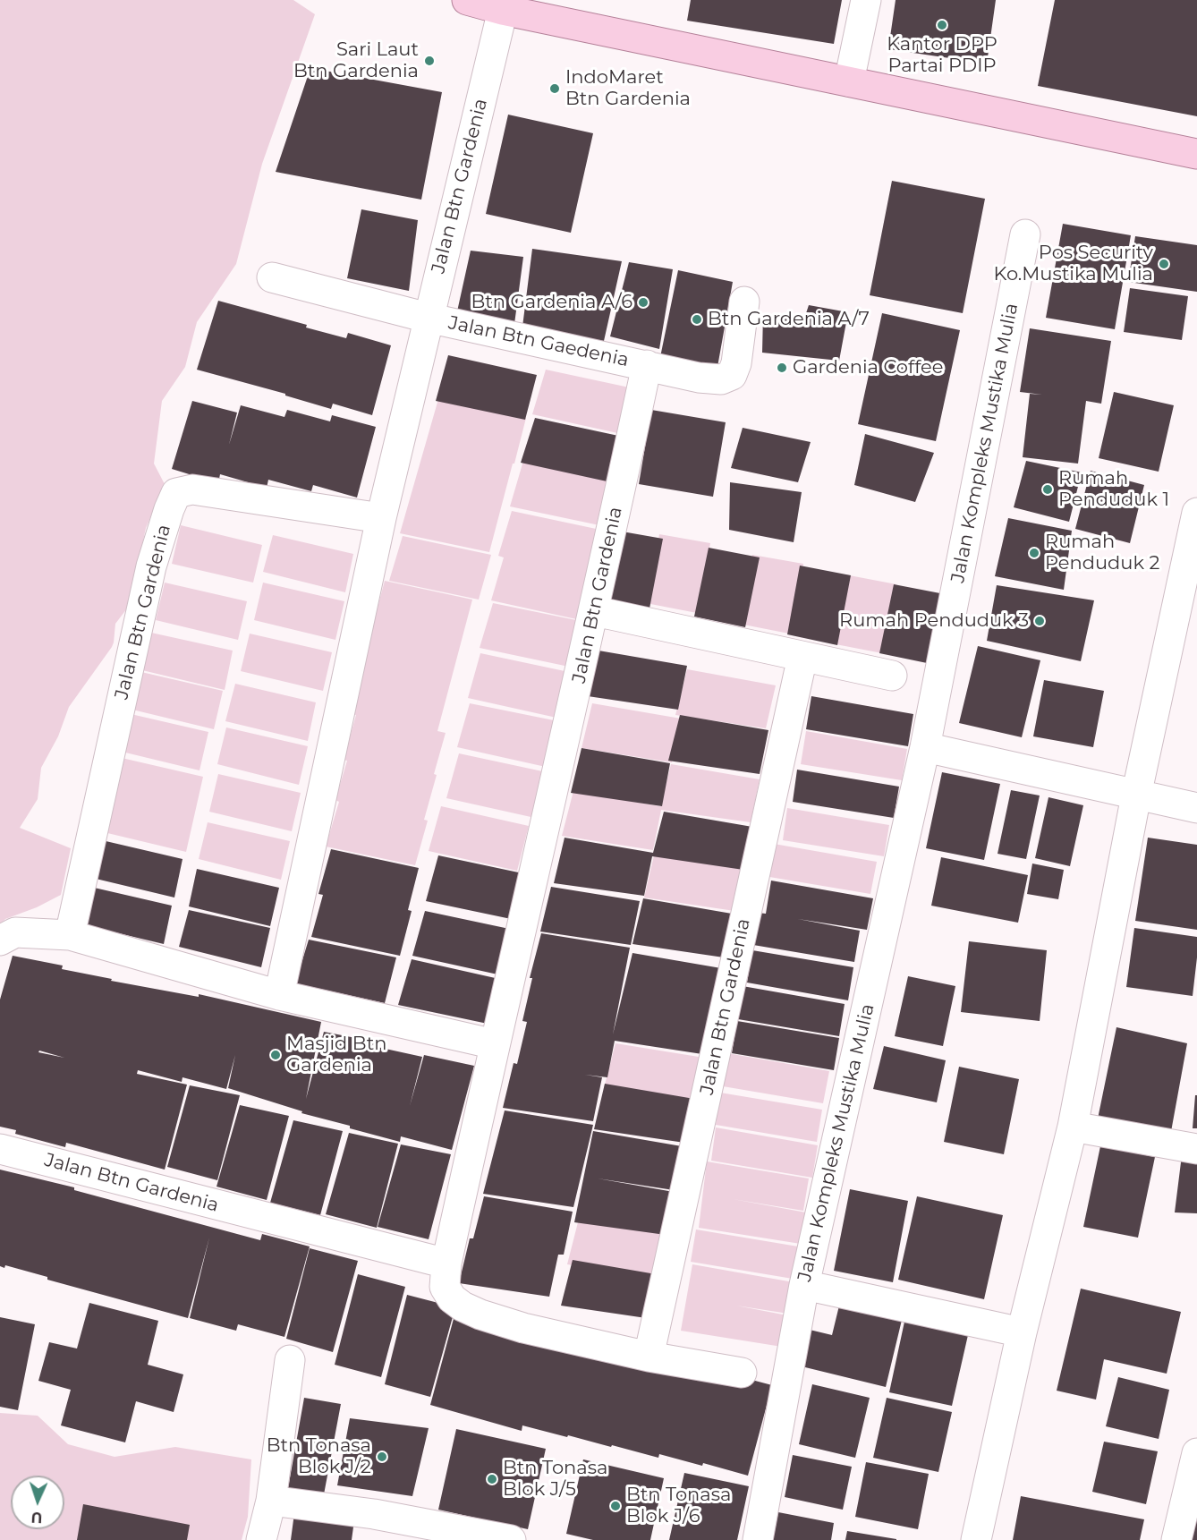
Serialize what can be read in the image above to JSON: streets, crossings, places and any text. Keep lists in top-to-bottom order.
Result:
{
  "streets": {
    "street": ["Jalan Btn Gardenia", "Jalan Btn Gaedenia", "Jalan Kompleks Mustika Mulia"]
  },
  "crossings": [
    ["Jalan Btn Gardenia", "Jalan Btn Gaedenia"]
  ],
  "places": [
    "Kantor DPP Partai PDIP",
    "Sari Laut Btn Gardenia",
    "IndoMaret Btn Gardenia",
    "Pos Security Ko.Mustika Mulia",
    "Btn Gardenia A/6",
    "Btn Gardenia A/7",
    "Gardenia Coffee",
    "Rumah Penduduk 1",
    "Rumah Penduduk 2",
    "Rumah Penduduk 3",
    "Masjid Btn Gardenia",
    "Btn Tonasa Blok J/2",
    "Btn Tonasa Blok J/5",
    "Btn Tonasa Blok J/6"
  ],
  "north": "bottom"
}
